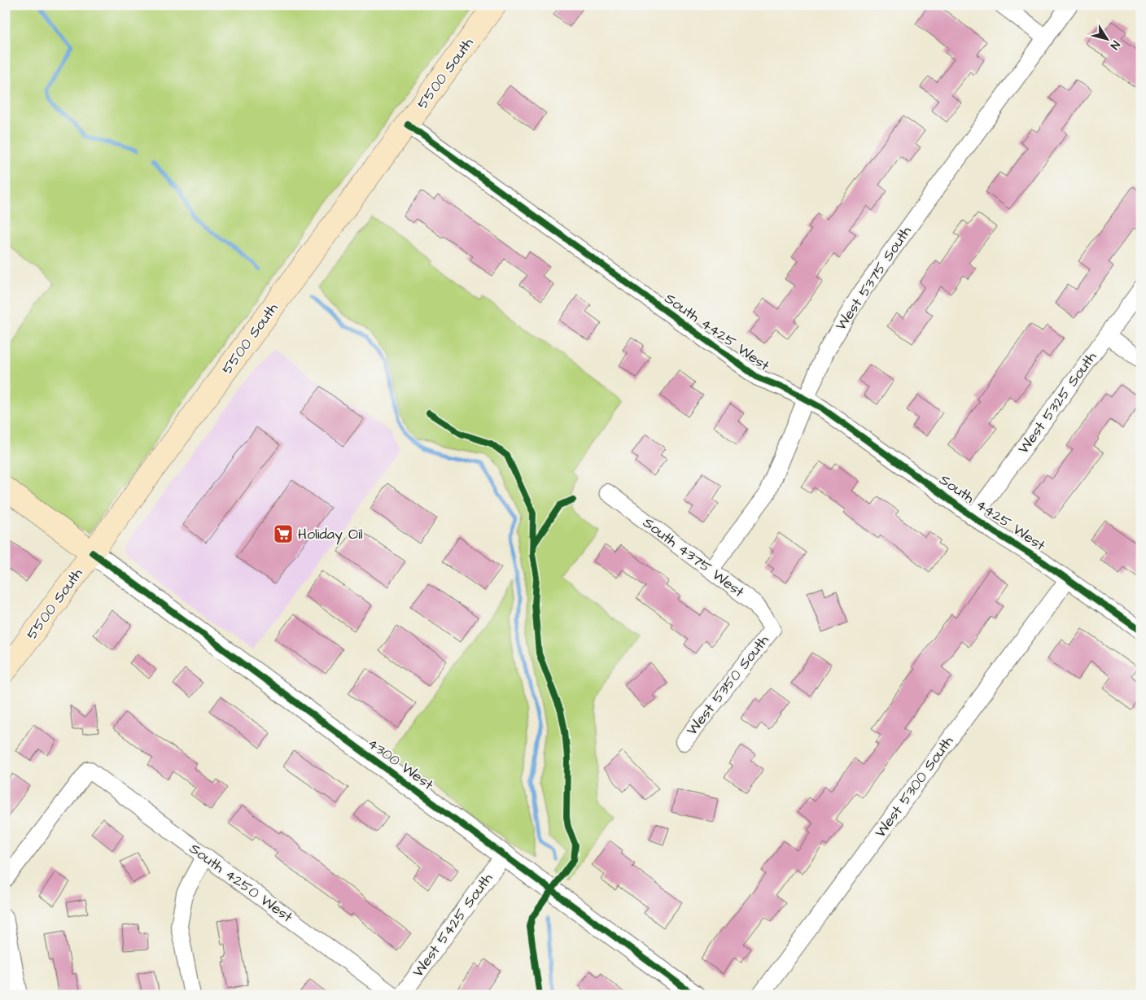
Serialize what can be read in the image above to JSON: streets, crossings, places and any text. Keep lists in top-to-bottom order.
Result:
{
  "streets": {
    "main road": ["5500 South"],
    "street": [
      "West 5375 South",
      "South 4425 West",
      "West 5325 South",
      "South 4375 West",
      "West 5350 South",
      "4300 West",
      "West 5300 South",
      "South 4250 West",
      "West 5425 South"
    ]
  },
  "crossings": [
    ["5500 South", "South 4425 West"],
    ["5500 South", "4300 West"],
    ["West 5375 South", "South 4425 West"],
    ["West 5375 South", "South 4375 West"],
    ["South 4425 West", "West 5325 South"],
    ["South 4425 West", "West 5300 South"],
    ["South 4375 West", "West 5350 South"],
    ["4300 West", "West 5425 South"]
  ],
  "places": {
    "supermarket": ["Holiday Oil"]
  },
  "north": "bottom right"
}
